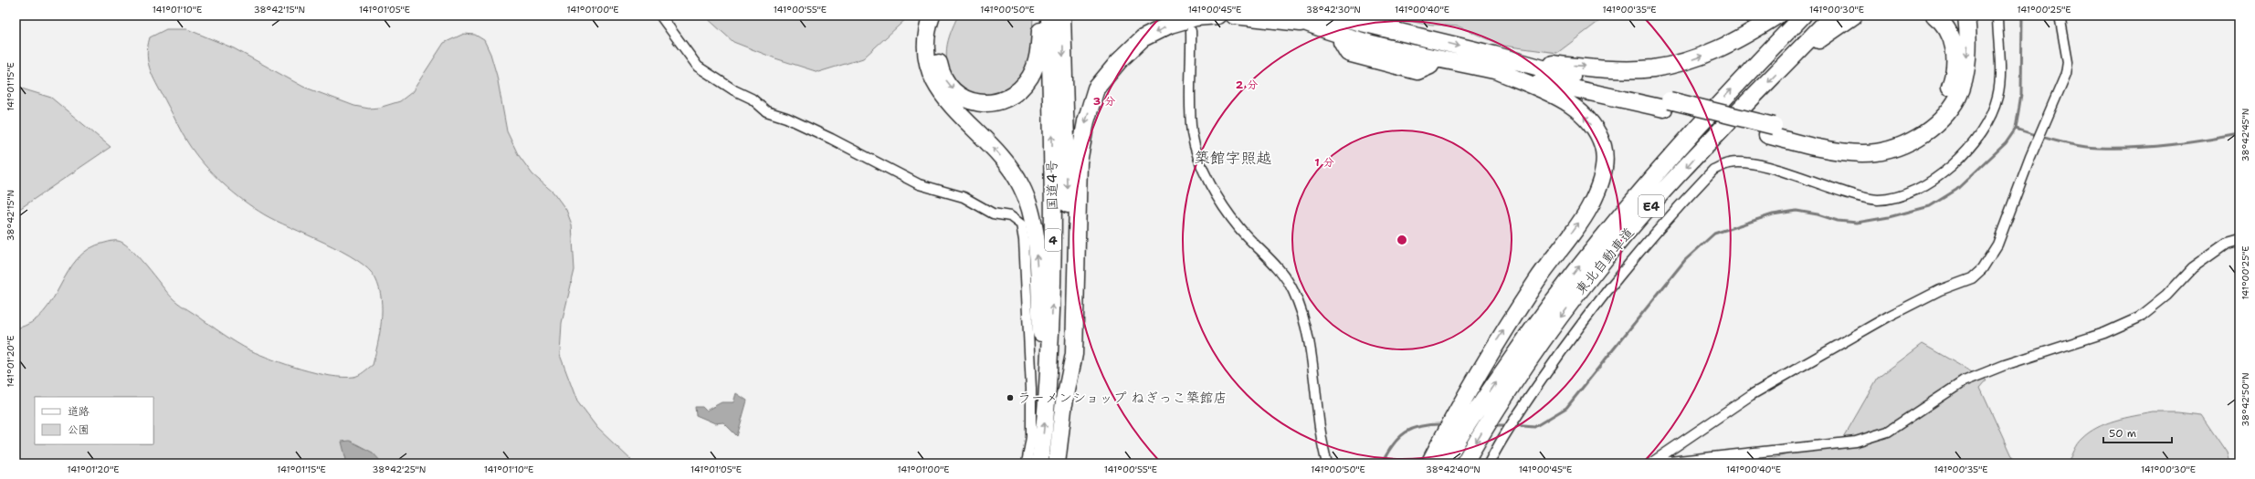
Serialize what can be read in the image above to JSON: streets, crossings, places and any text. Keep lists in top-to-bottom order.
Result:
{
  "streets": {
    "highway": [
      "国道4号",
      "E4",
      "4",
      "東北自動車道"
    ]
  },
  "districts": ["築館字照越"],
  "places": ["ラーメンショップ ねぎっこ築館店"],
  "legend": ["道路", "公園"],
  "scale_bar": "50 m",
  "coordinates": [
    "141°01'10\"E",
    "38°42'15\"N",
    "141°01'05\"E",
    "141°01'00\"E",
    "141°00'55\"E",
    "141°00'50\"E",
    "141°00'45\"E",
    "38°42'30\"N",
    "141°00'40\"E",
    "141°00'35\"E",
    "141°00'30\"E",
    "141°00'25\"E",
    "141°01'15\"E",
    "38°42'45\"N",
    "141°01'20\"E",
    "38°42'50\"N",
    "38°42'25\"N",
    "38°42'40\"N"
  ],
  "rings": ["2 分", "3 分", "1 分"]
}
